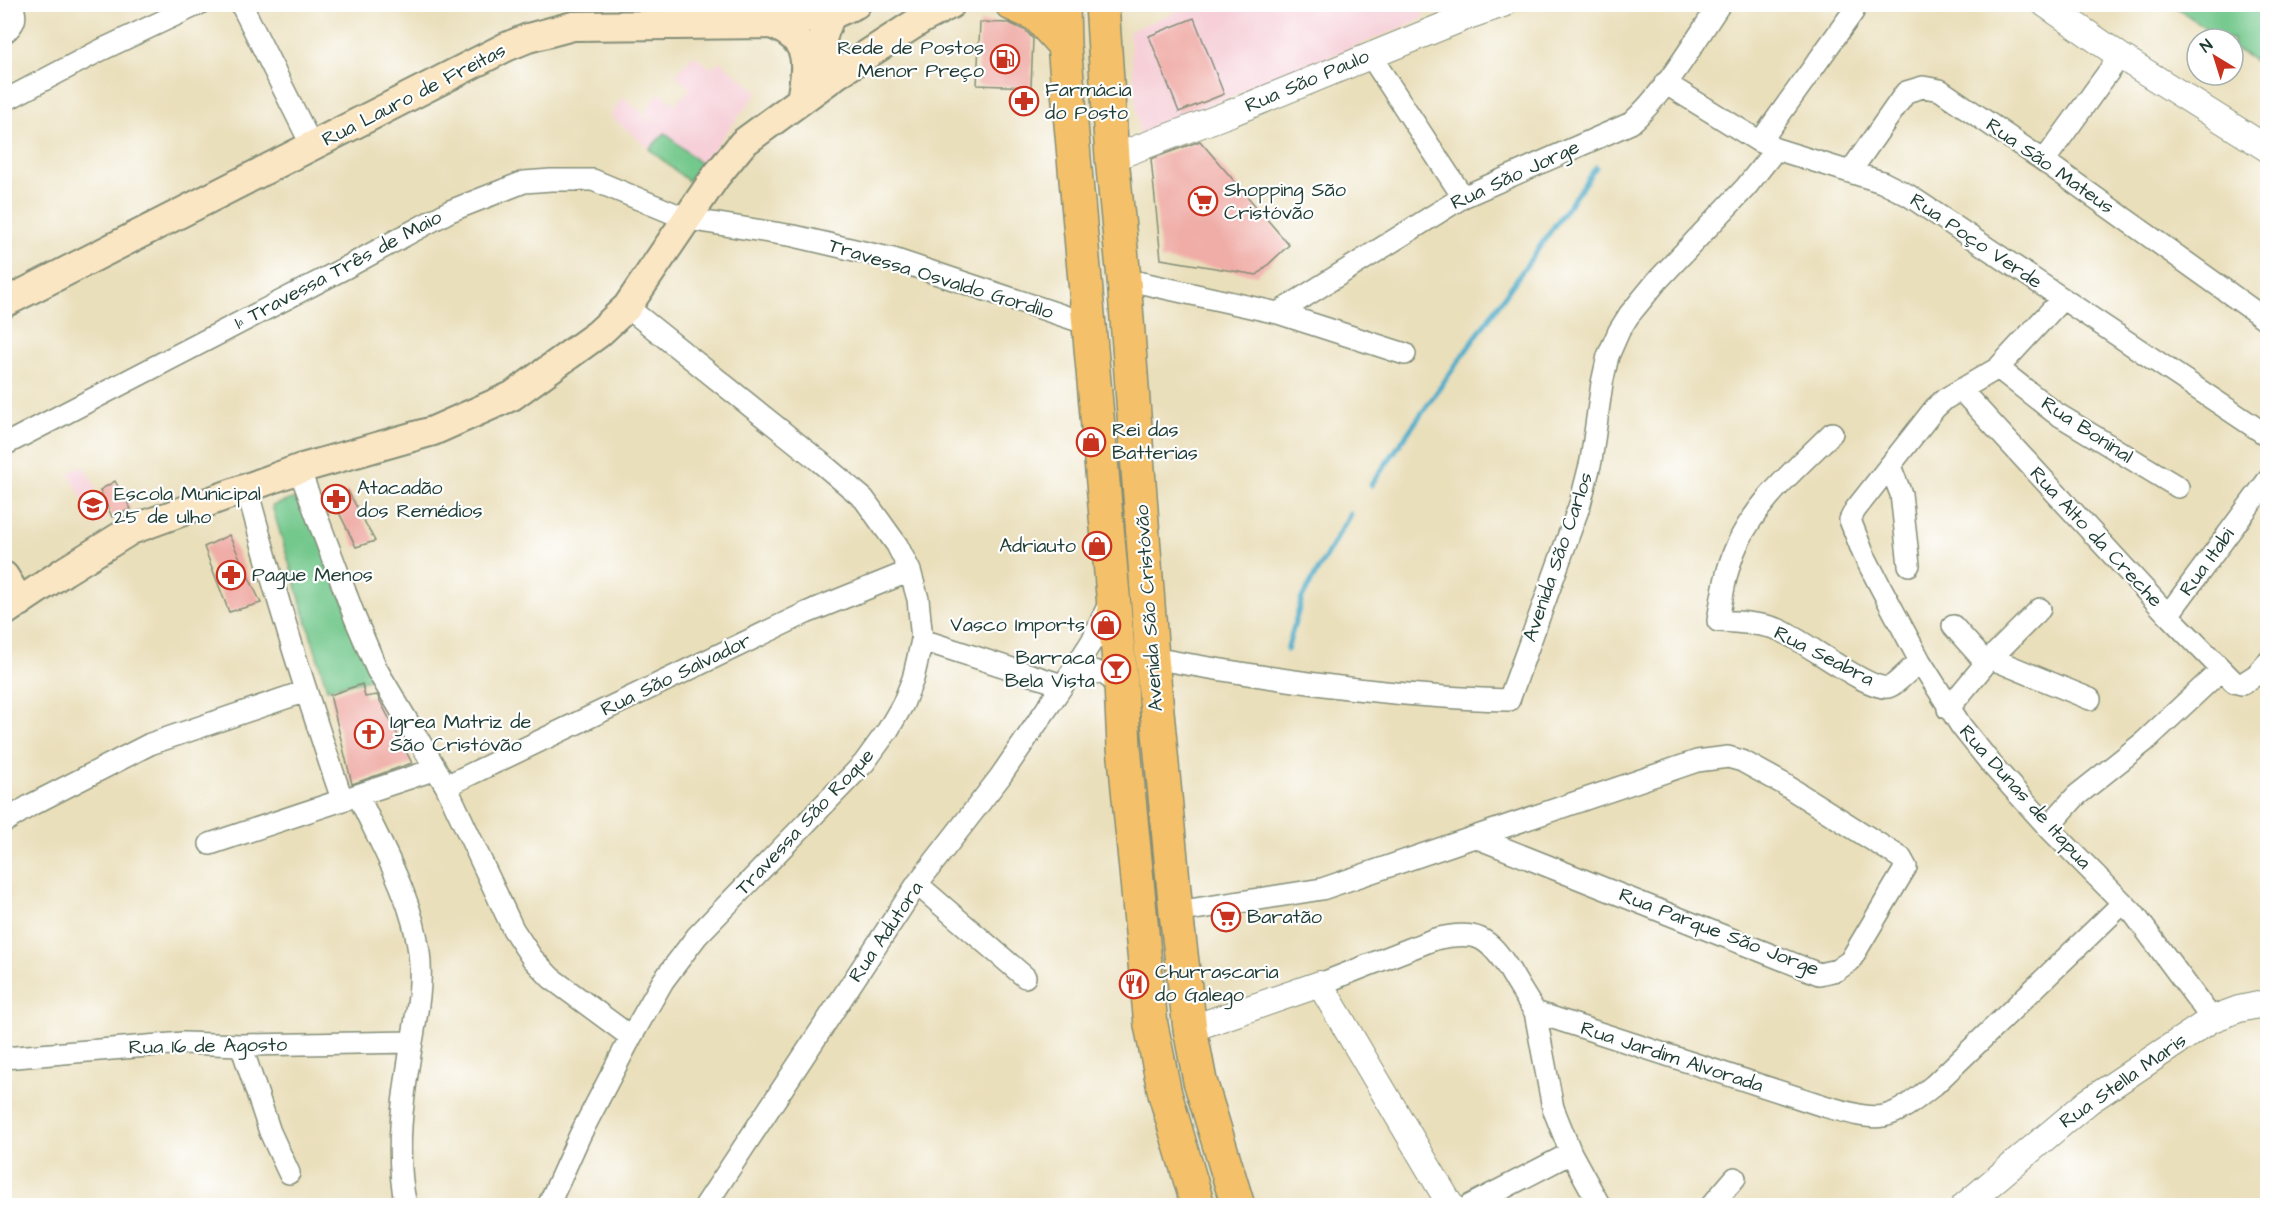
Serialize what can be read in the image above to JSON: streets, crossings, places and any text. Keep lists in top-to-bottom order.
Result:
{
  "streets": {
    "main road": ["Rua Lauro de Freitas", "Avenida São Cristóvão"],
    "street": [
      "Rua São Paulo",
      "Rua São Mateus",
      "Rua São Jorge",
      "Rua Poço Verde",
      "1ª Travessa Três de Maio",
      "Travessa Osvaldo Gordilo",
      "Rua Boninal",
      "Rua Alto da Creche",
      "Avenida São Carlos",
      "Rua Itabi",
      "Rua Seabra",
      "Rua São Salvador",
      "Rua Dunas de Itapua",
      "Travessa São Roque",
      "Rua Adutora",
      "Rua Parque São Jorge",
      "Rua 16 de Agosto",
      "Rua Jardim Alvorada",
      "Rua Stella Maris"
    ]
  },
  "crossings": [
    ["Rua São Paulo", "Avenida São Cristóvão"],
    ["Rua São Mateus", "Rua Poço Verde"],
    ["Rua São Jorge", "Rua Poço Verde"],
    ["Rua Poço Verde", "Avenida São Carlos"],
    ["1ª Travessa Três de Maio", "Travessa Osvaldo Gordilo"],
    ["Travessa Osvaldo Gordilo", "Avenida São Cristóvão"],
    ["Rua Alto da Creche", "Rua Itabi"],
    ["Avenida São Carlos", "Avenida São Cristóvão"],
    ["Avenida São Cristóvão", "Rua Adutora"],
    ["Avenida São Cristóvão", "Rua Parque São Jorge"],
    ["Rua Seabra", "Rua Dunas de Itapua"],
    ["Rua São Salvador", "Travessa São Roque"],
    ["Rua Dunas de Itapua", "Rua Jardim Alvorada"],
    ["Rua Dunas de Itapua", "Rua Stella Maris"]
  ],
  "places": {
    "fuel station": ["Rede de Postos Menor Preço"],
    "pharmacy": ["Farmácia do Posto", "Atacadão dos Remédios", "Pague Menos"],
    "supermarket": ["Shopping São Cristóvão", "Baratão"],
    "shop": ["Rei das Batterias", "Adriauto", "Vasco Imports"],
    "school or university": ["Escola Municipal 25 de ulho"],
    "bar": ["Barraca Bela Vista"],
    "church": ["Igrea Matriz de São Cristóvão"],
    "restaurant": ["Churrascaria do Galego"]
  },
  "north": "top left"
}
